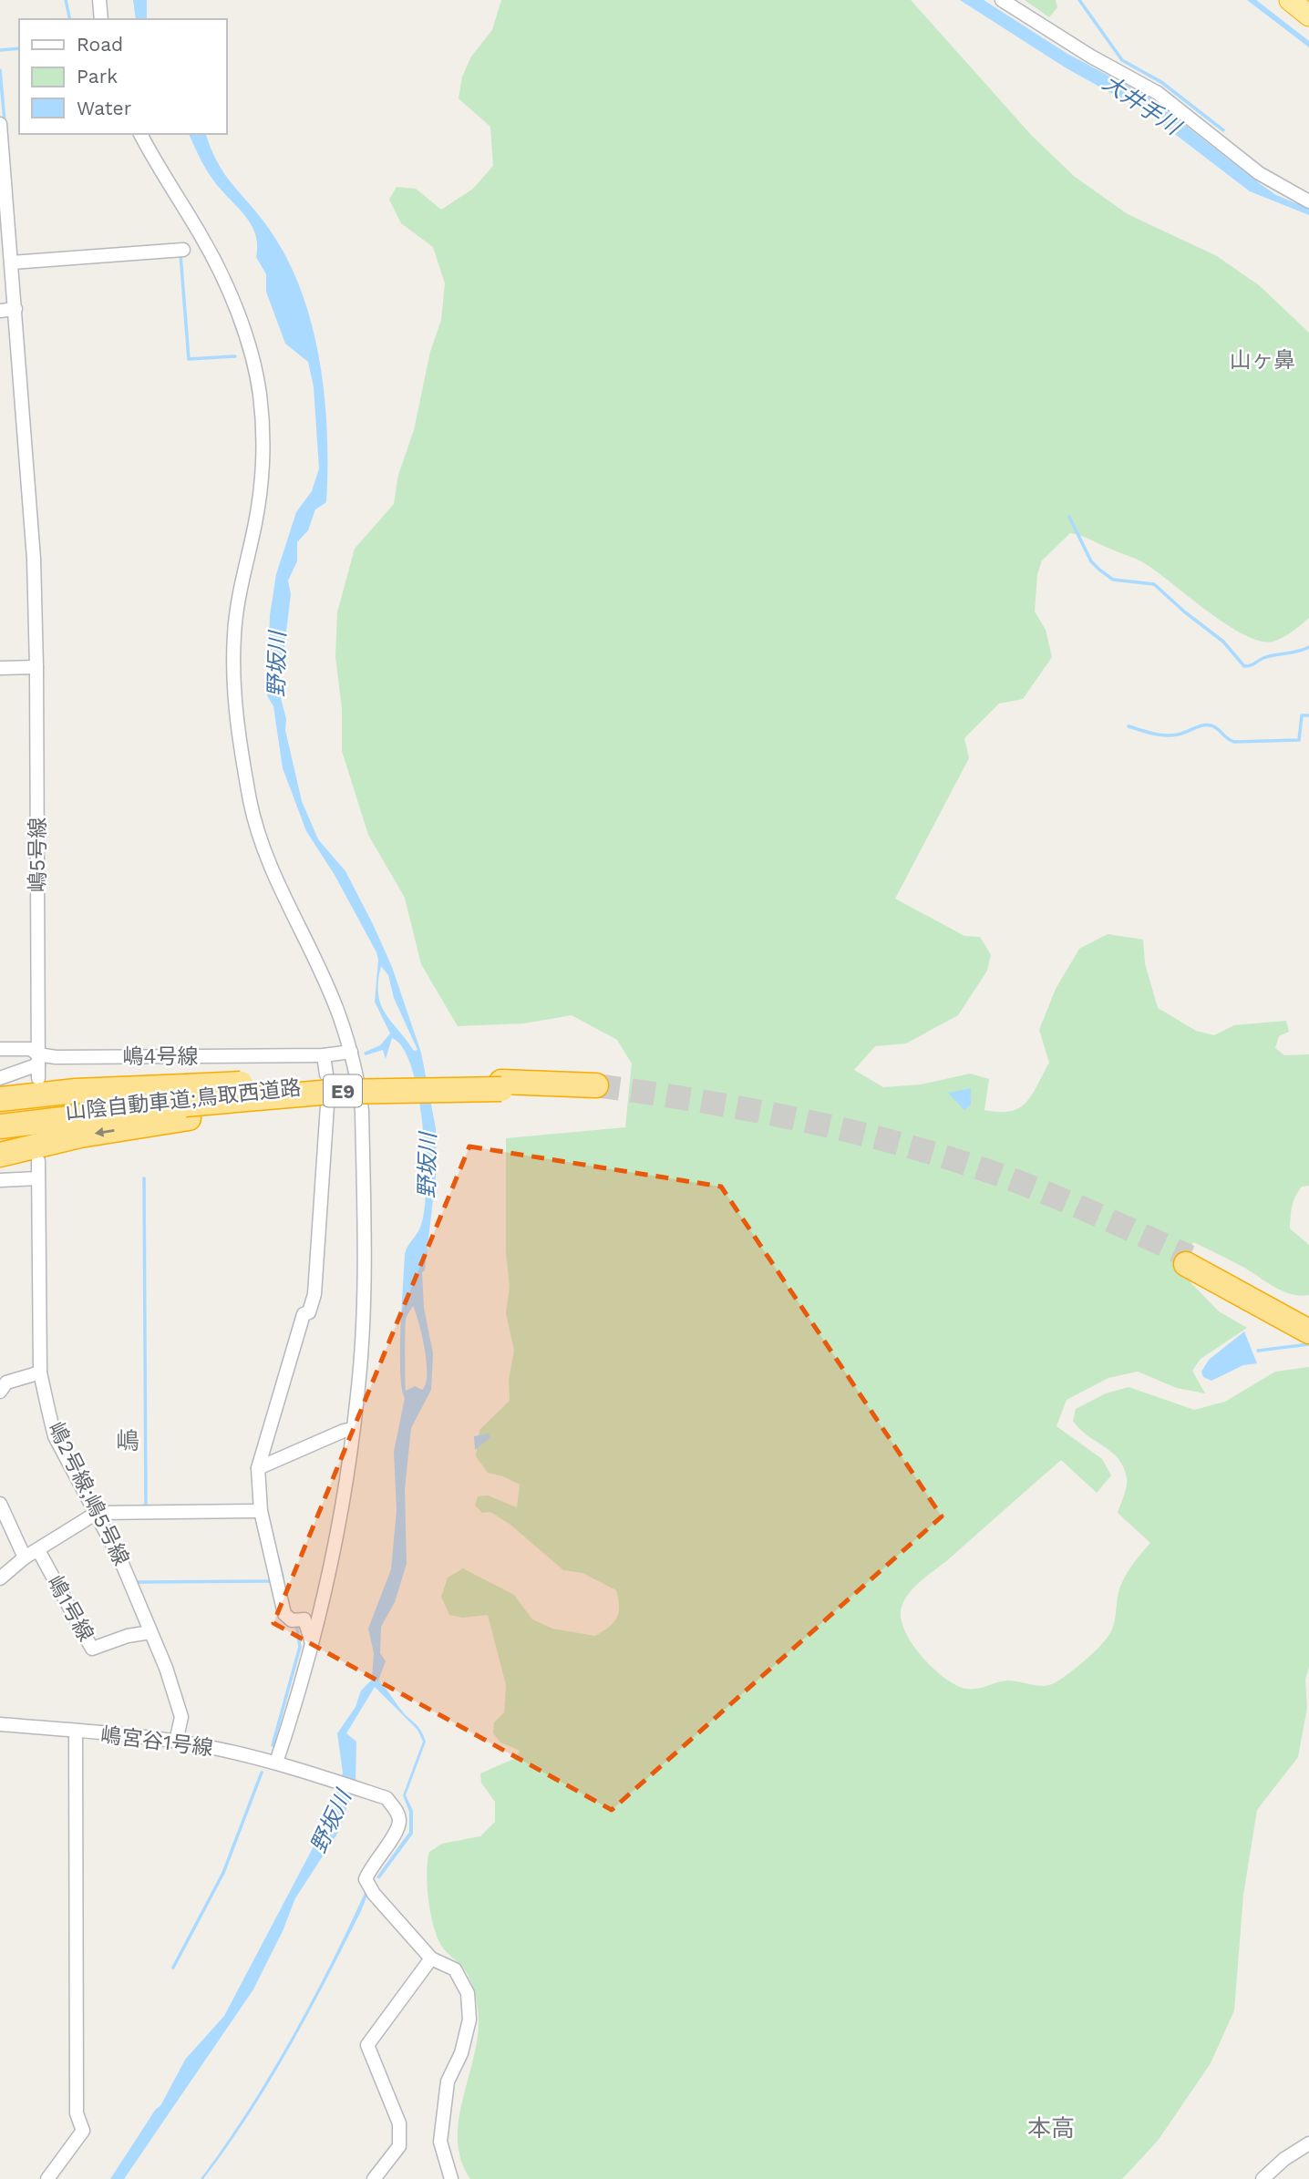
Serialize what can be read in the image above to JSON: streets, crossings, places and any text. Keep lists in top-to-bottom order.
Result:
{
  "streets": {
    "highway": ["山陰自動車道;鳥取西道路"],
    "street": [
      "嶋5号線",
      "嶋4号線",
      "嶋2号線;嶋5号線",
      "嶋1号線",
      "嶋宮谷1号線"
    ]
  },
  "crossings": [
    ["嶋5号線", "嶋4号線"],
    ["嶋2号線;嶋5号線", "嶋1号線"],
    ["嶋2号線;嶋5号線", "嶋宮谷1号線"]
  ],
  "districts": ["山ヶ鼻", "嶋", "本高"],
  "water": ["大井手川", "野坂川"],
  "legend": ["Road", "Park", "Water"]
}
